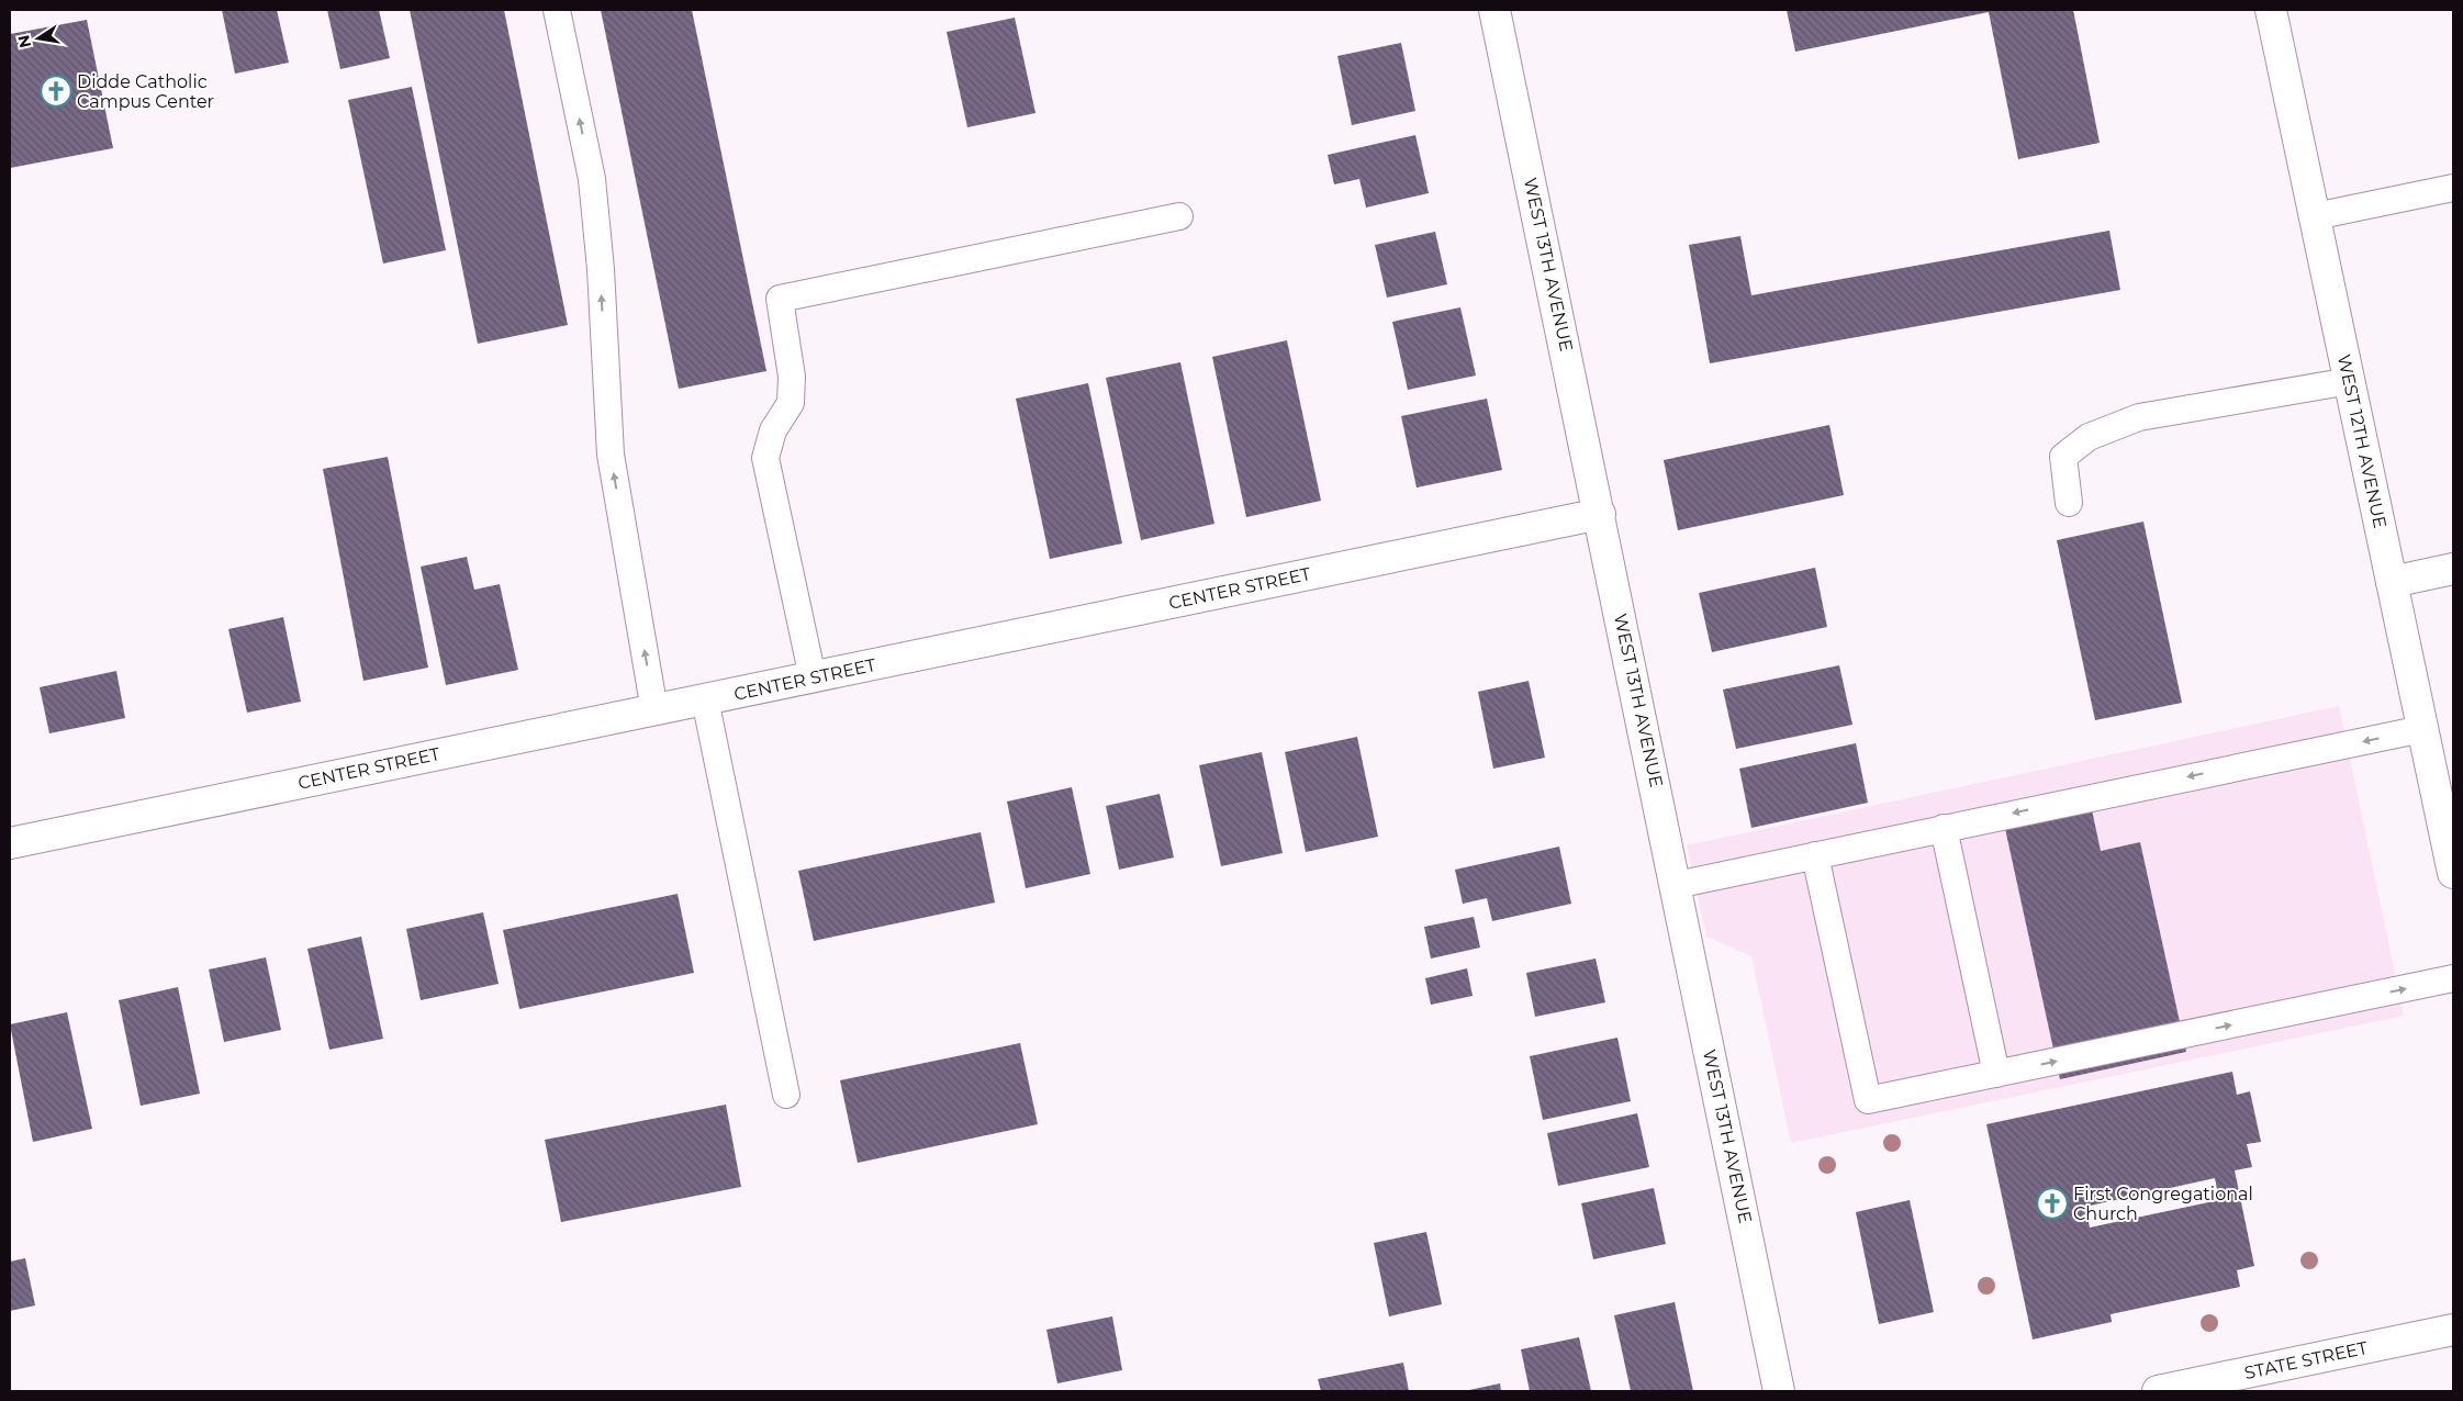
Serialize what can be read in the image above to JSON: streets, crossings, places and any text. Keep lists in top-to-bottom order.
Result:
{
  "streets": {
    "street": [
      "WEST 13TH AVENUE",
      "WEST 12TH AVENUE",
      "CENTER STREET",
      "STATE STREET"
    ]
  },
  "crossings": [
    ["WEST 13TH AVENUE", "CENTER STREET"]
  ],
  "places": {
    "church": ["Didde Catholic Campus Center", "First Congregational Church"]
  },
  "north": "left"
}
